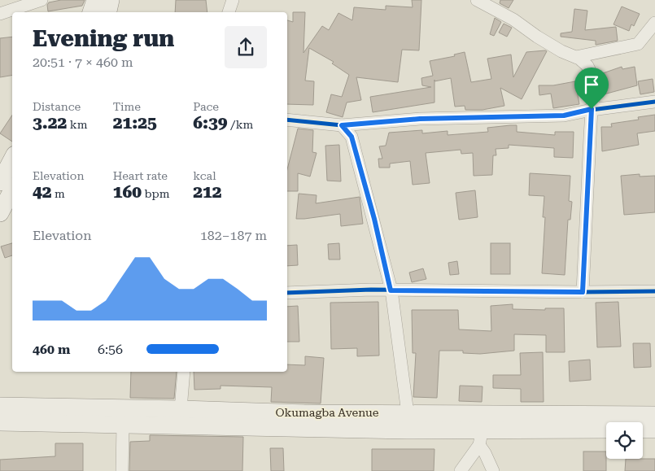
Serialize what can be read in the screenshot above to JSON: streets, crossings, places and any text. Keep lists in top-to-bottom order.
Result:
{
  "streets": {
    "main road": ["Okumagba Avenue"]
  },
  "page": {
    "heading": ["Evening run", "20:51 · 7 × 460 m"],
    "stats": [
      ["Distance", "3.22 km"],
      ["Time", "21:25"],
      ["Pace", "6:39 /km"],
      ["Elevation", "42 m"],
      ["Heart rate", "160 bpm"],
      ["kcal", "212"]
    ],
    "chart": ["Elevation", "182–187 m"],
    "list": [
      {
        "name": "460 m",
        "note": "6:56"
      }
    ]
  }
}
